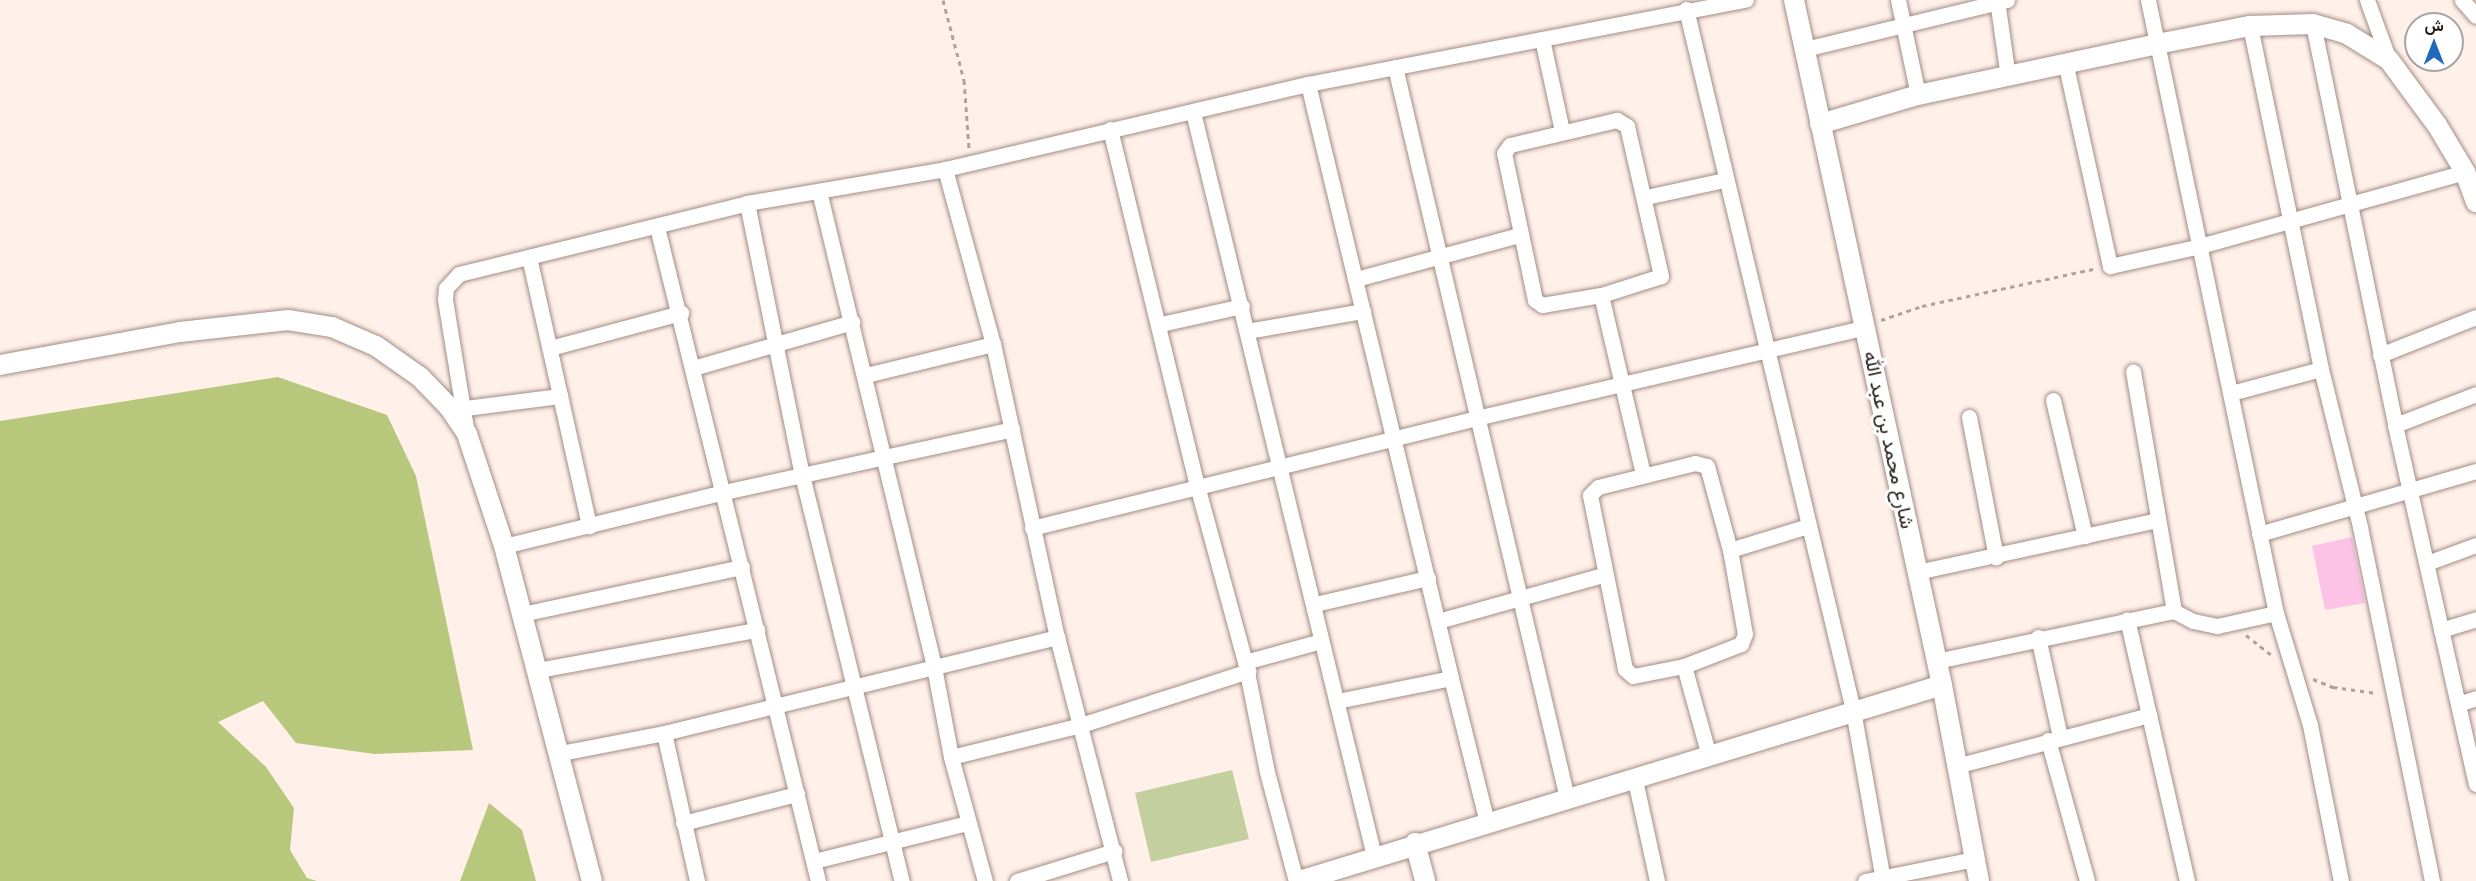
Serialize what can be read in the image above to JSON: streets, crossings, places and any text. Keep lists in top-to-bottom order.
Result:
{
  "streets": {
    "street": ["شارع محمد بن عبد الله"]
  },
  "north": "top"
}
